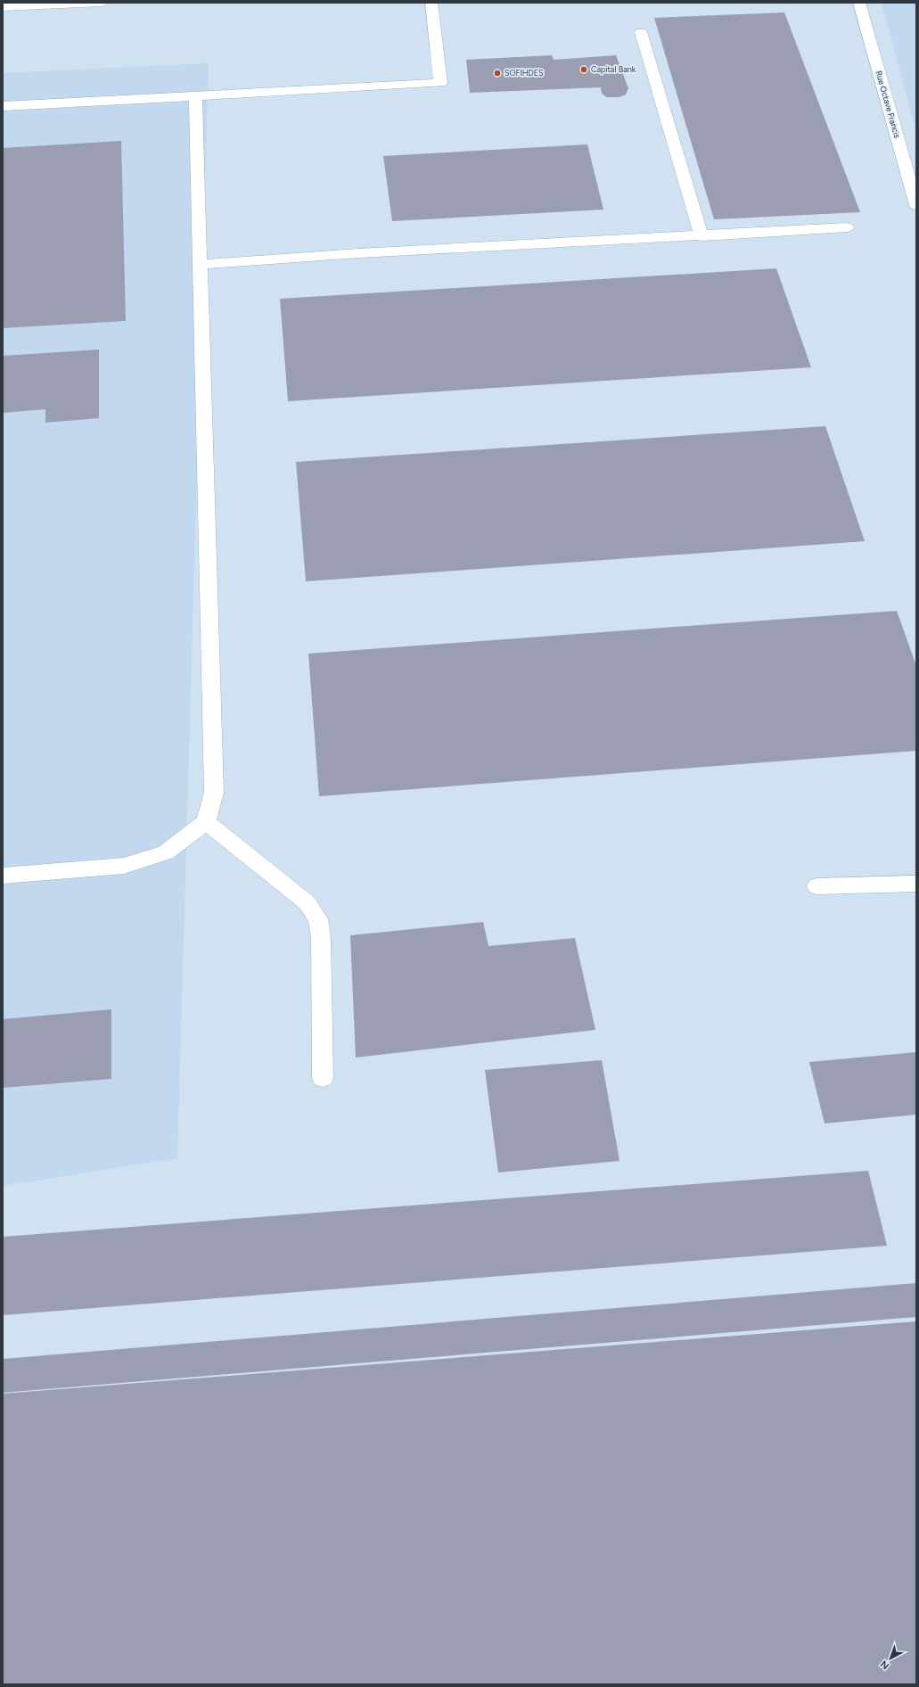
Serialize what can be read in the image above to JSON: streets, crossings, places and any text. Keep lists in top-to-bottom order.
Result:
{
  "streets": {
    "street": ["Rue Octave Francis"]
  },
  "places": ["Capital Bank", "SOFIHDES"],
  "north": "bottom left"
}
